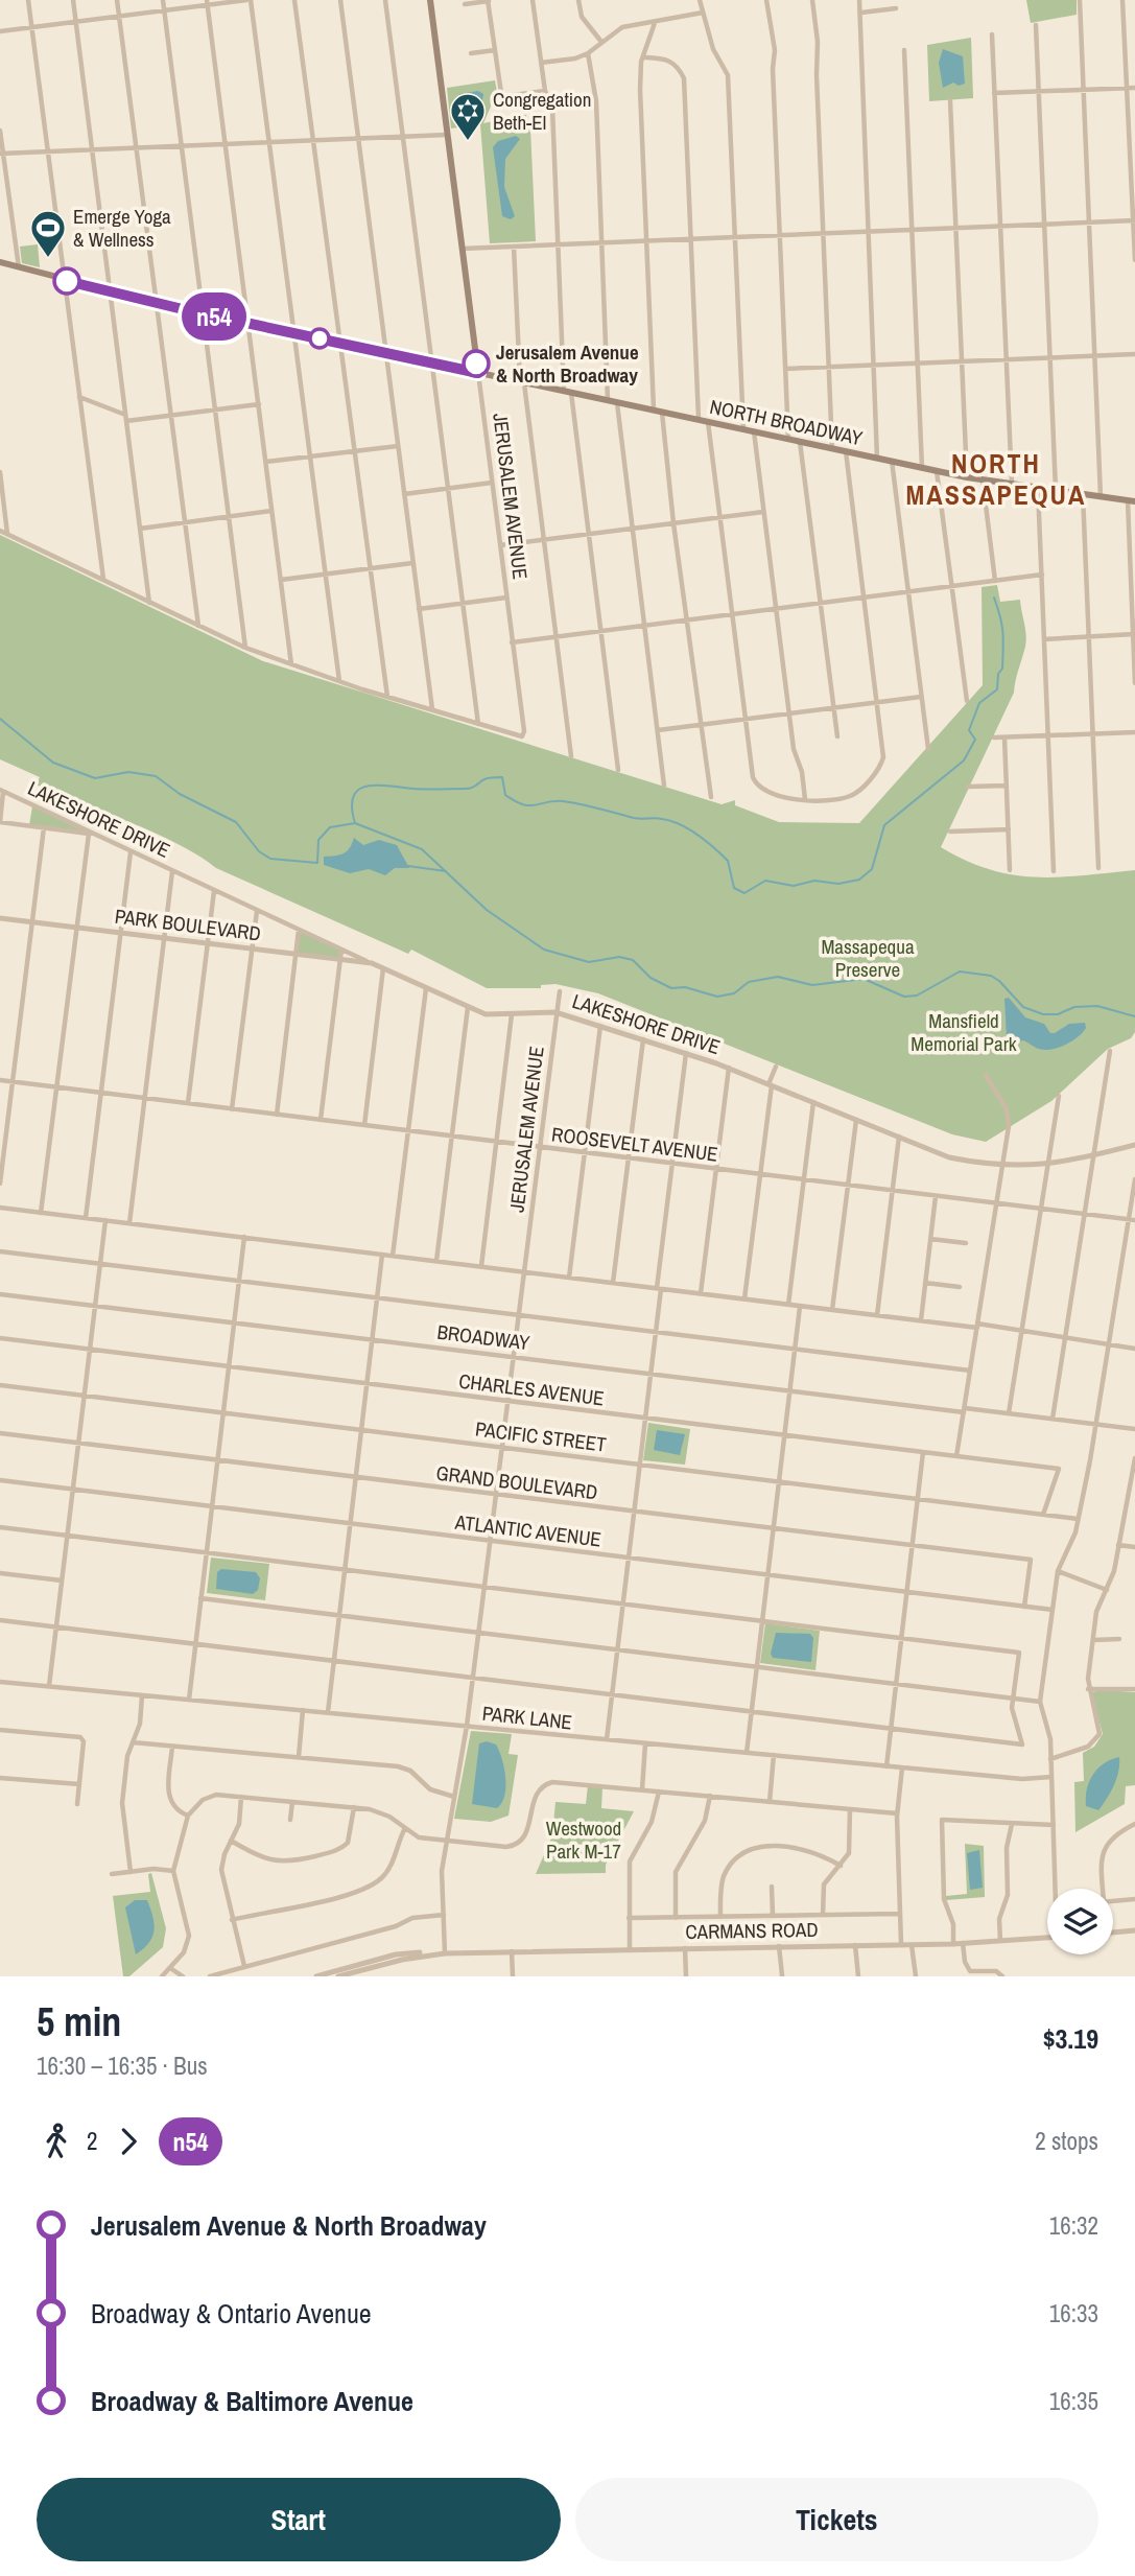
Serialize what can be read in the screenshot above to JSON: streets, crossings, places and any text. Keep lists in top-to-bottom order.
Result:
{
  "streets": {
    "main road": ["NORTH BROADWAY", "JERUSALEM AVENUE"],
    "street": [
      "LAKESHORE DRIVE",
      "PARK BOULEVARD",
      "ROOSEVELT AVENUE",
      "BROADWAY",
      "CHARLES AVENUE",
      "PACIFIC STREET",
      "GRAND BOULEVARD",
      "ATLANTIC AVENUE",
      "PARK LANE",
      "CARMANS ROAD"
    ]
  },
  "crossings": [
    ["NORTH BROADWAY", "JERUSALEM AVENUE"],
    ["JERUSALEM AVENUE", "LAKESHORE DRIVE"],
    ["JERUSALEM AVENUE", "ROOSEVELT AVENUE"],
    ["JERUSALEM AVENUE", "BROADWAY"],
    ["JERUSALEM AVENUE", "CHARLES AVENUE"],
    ["JERUSALEM AVENUE", "PACIFIC STREET"],
    ["JERUSALEM AVENUE", "GRAND BOULEVARD"],
    ["JERUSALEM AVENUE", "ATLANTIC AVENUE"],
    ["JERUSALEM AVENUE", "PARK LANE"],
    ["JERUSALEM AVENUE", "CARMANS ROAD"],
    ["LAKESHORE DRIVE", "PARK BOULEVARD"],
    ["CHARLES AVENUE", "PACIFIC STREET"],
    ["GRAND BOULEVARD", "ATLANTIC AVENUE"]
  ],
  "districts": ["NORTH MASSAPEQUA"],
  "parks": ["Massapequa Preserve", "Mansfield Memorial Park", "Westwood Park M-17"],
  "places": {
    "synagogue": ["Congregation Beth-El"],
    "sports": ["Emerge Yoga & Wellness"],
    "other": ["Jerusalem Avenue & North Broadway"]
  },
  "lines": ["bus line n54"],
  "page": {
    "on_map": "n54",
    "heading": ["5 min", "16:30 – 16:35 · Bus", "$3.19"],
    "legs": ["2", "n54", "2 stops"],
    "list": [
      {
        "name": "Jerusalem Avenue & North Broadway",
        "value": "16:32"
      },
      {
        "name": "Broadway & Ontario Avenue",
        "value": "16:33"
      },
      {
        "name": "Broadway & Baltimore Avenue",
        "value": "16:35"
      }
    ],
    "buttons": ["Start", "Tickets"]
  }
}
